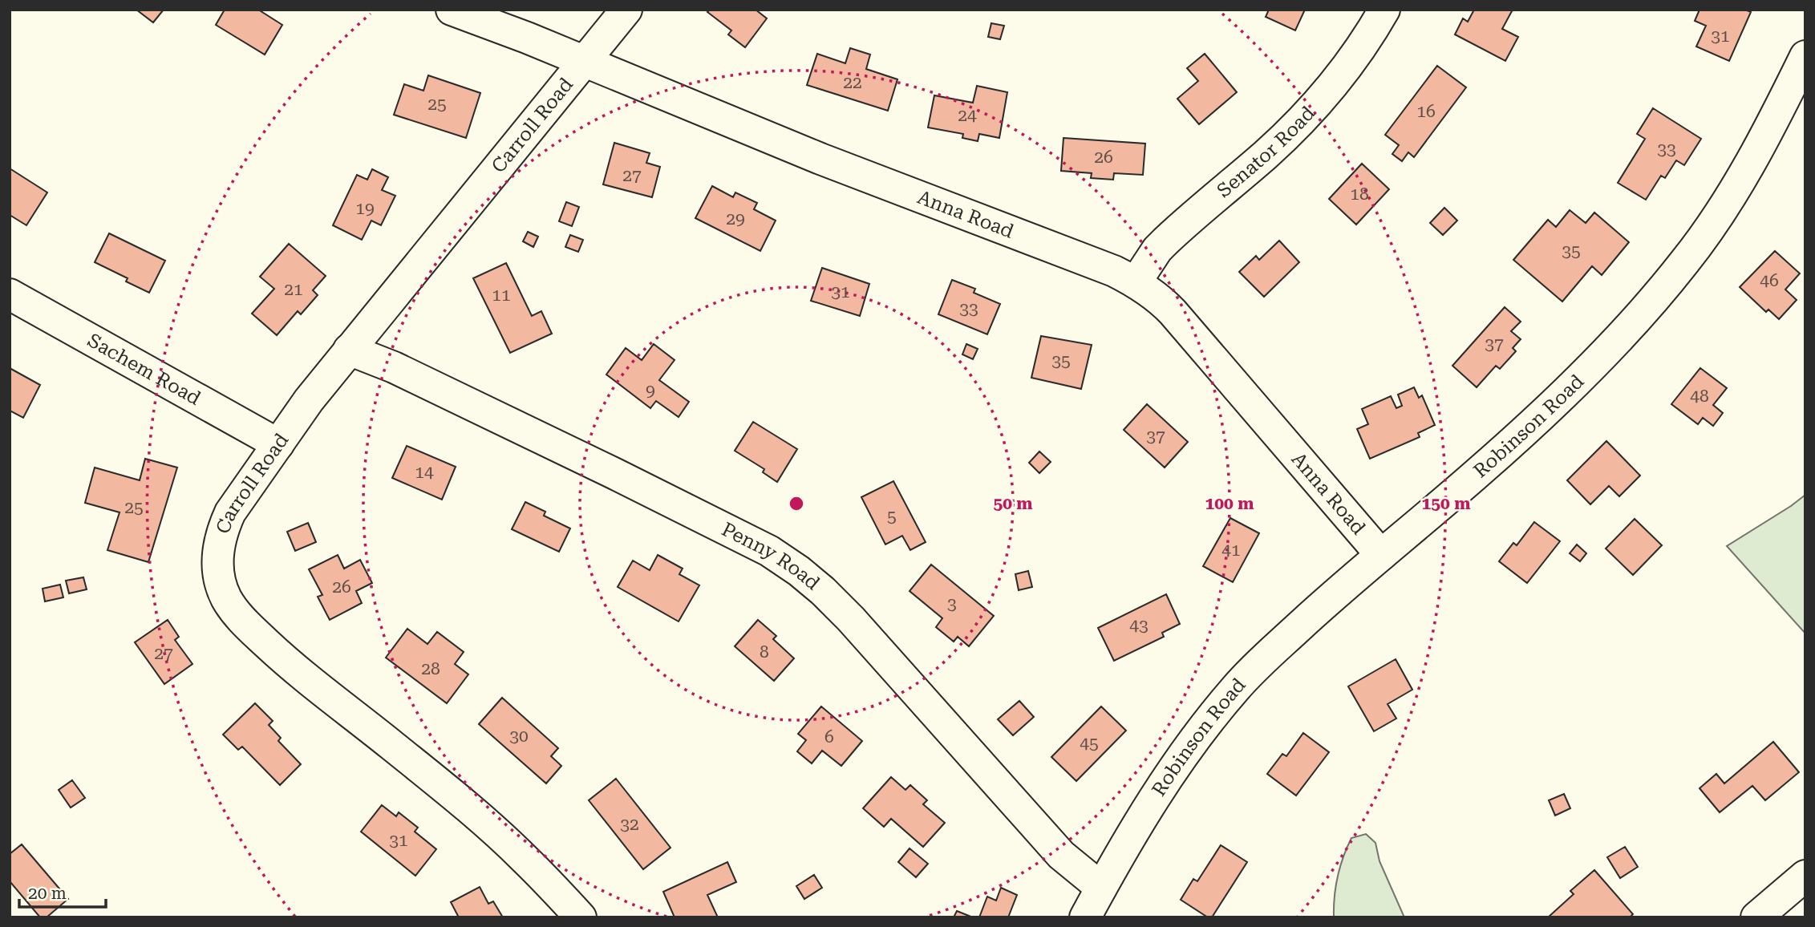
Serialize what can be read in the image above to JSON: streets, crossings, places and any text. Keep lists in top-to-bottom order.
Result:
{
  "streets": {
    "street": [
      "Carroll Road",
      "Senator Road",
      "Anna Road",
      "Sachem Road",
      "Robinson Road",
      "Penny Road"
    ]
  },
  "crossings": [
    ["Carroll Road", "Anna Road"],
    ["Carroll Road", "Sachem Road"],
    ["Carroll Road", "Penny Road"],
    ["Senator Road", "Anna Road"],
    ["Anna Road", "Robinson Road"],
    ["Robinson Road", "Penny Road"]
  ],
  "house_numbers": [
    "31",
    "22",
    "25",
    "16",
    "24",
    "33",
    "26",
    "27",
    "18",
    "19",
    "29",
    "35",
    "46",
    "21",
    "31",
    "11",
    "33",
    "37",
    "35",
    "9",
    "48",
    "37",
    "14",
    "25",
    "5",
    "41",
    "26",
    "3",
    "43",
    "8",
    "27",
    "28",
    "30",
    "6",
    "45",
    "32",
    "31"
  ],
  "scale_bar": "20 m",
  "rings": ["50 m", "100 m", "150 m"]
}
